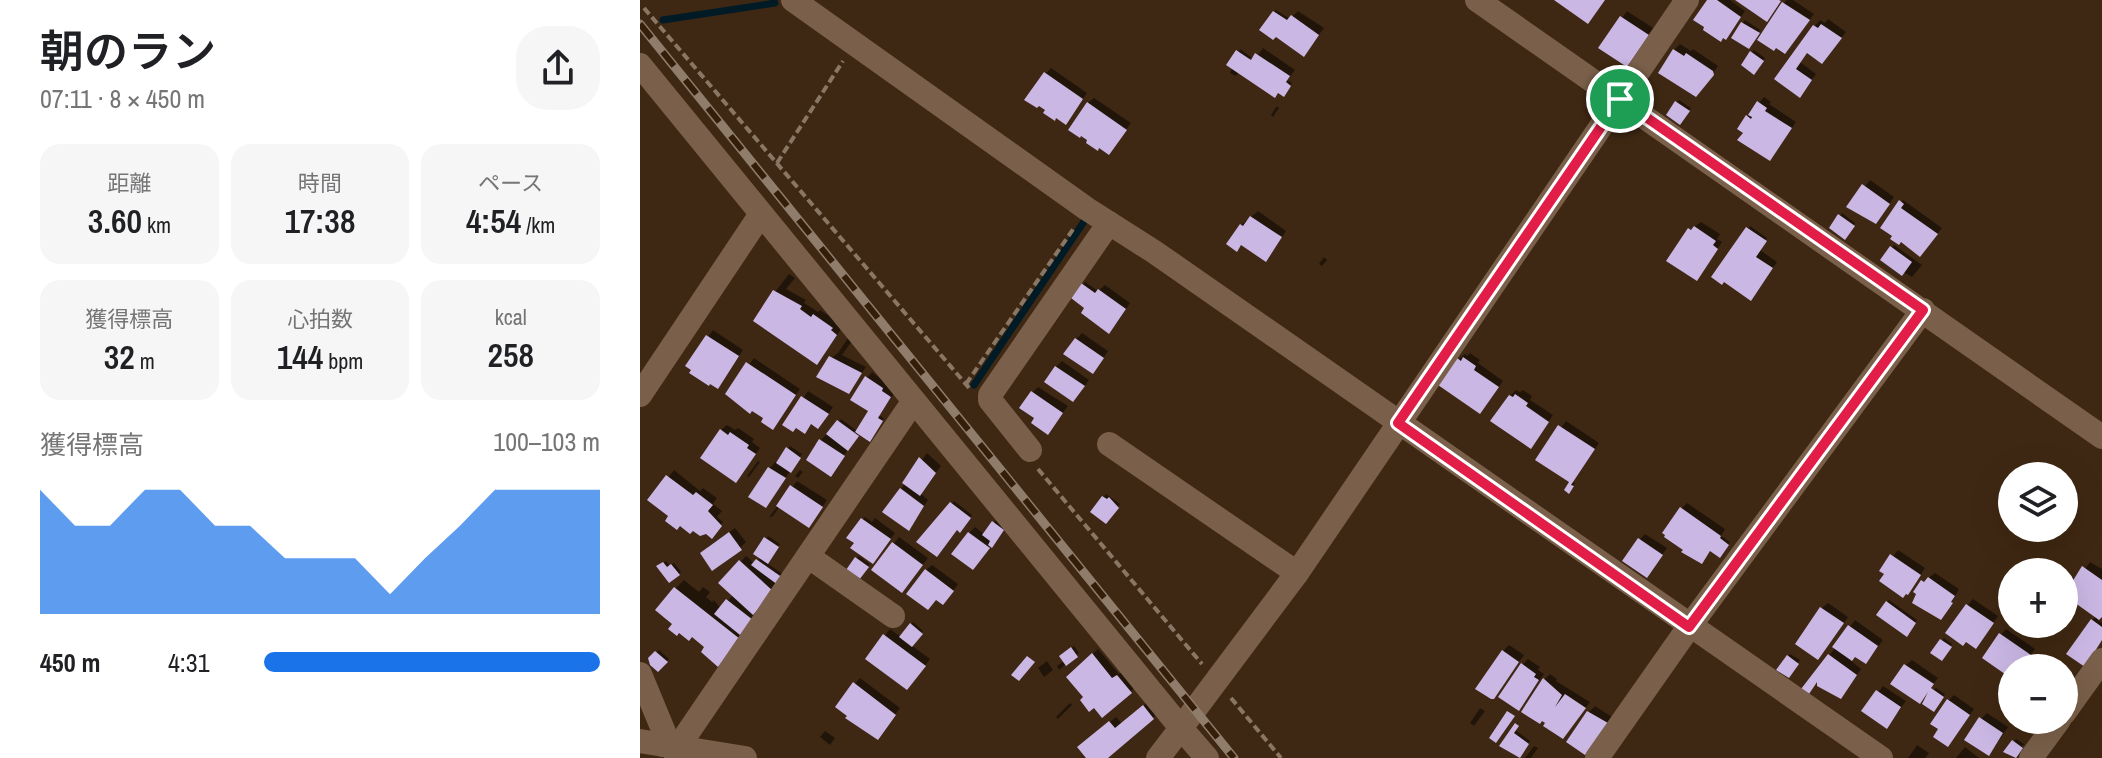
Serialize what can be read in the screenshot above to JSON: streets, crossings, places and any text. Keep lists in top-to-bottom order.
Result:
{
  "page": {
    "heading": ["朝のラン", "07:11 · 8 × 450 m"],
    "stats": [
      ["距離", "3.60 km"],
      ["時間", "17:38"],
      ["ペース", "4:54 /km"],
      ["獲得標高", "32 m"],
      ["心拍数", "144 bpm"],
      ["kcal", "258"]
    ],
    "chart": ["獲得標高", "100–103 m"],
    "map_buttons": ["+", "−"],
    "list": [
      {
        "name": "450 m",
        "note": "4:31"
      }
    ]
  }
}
